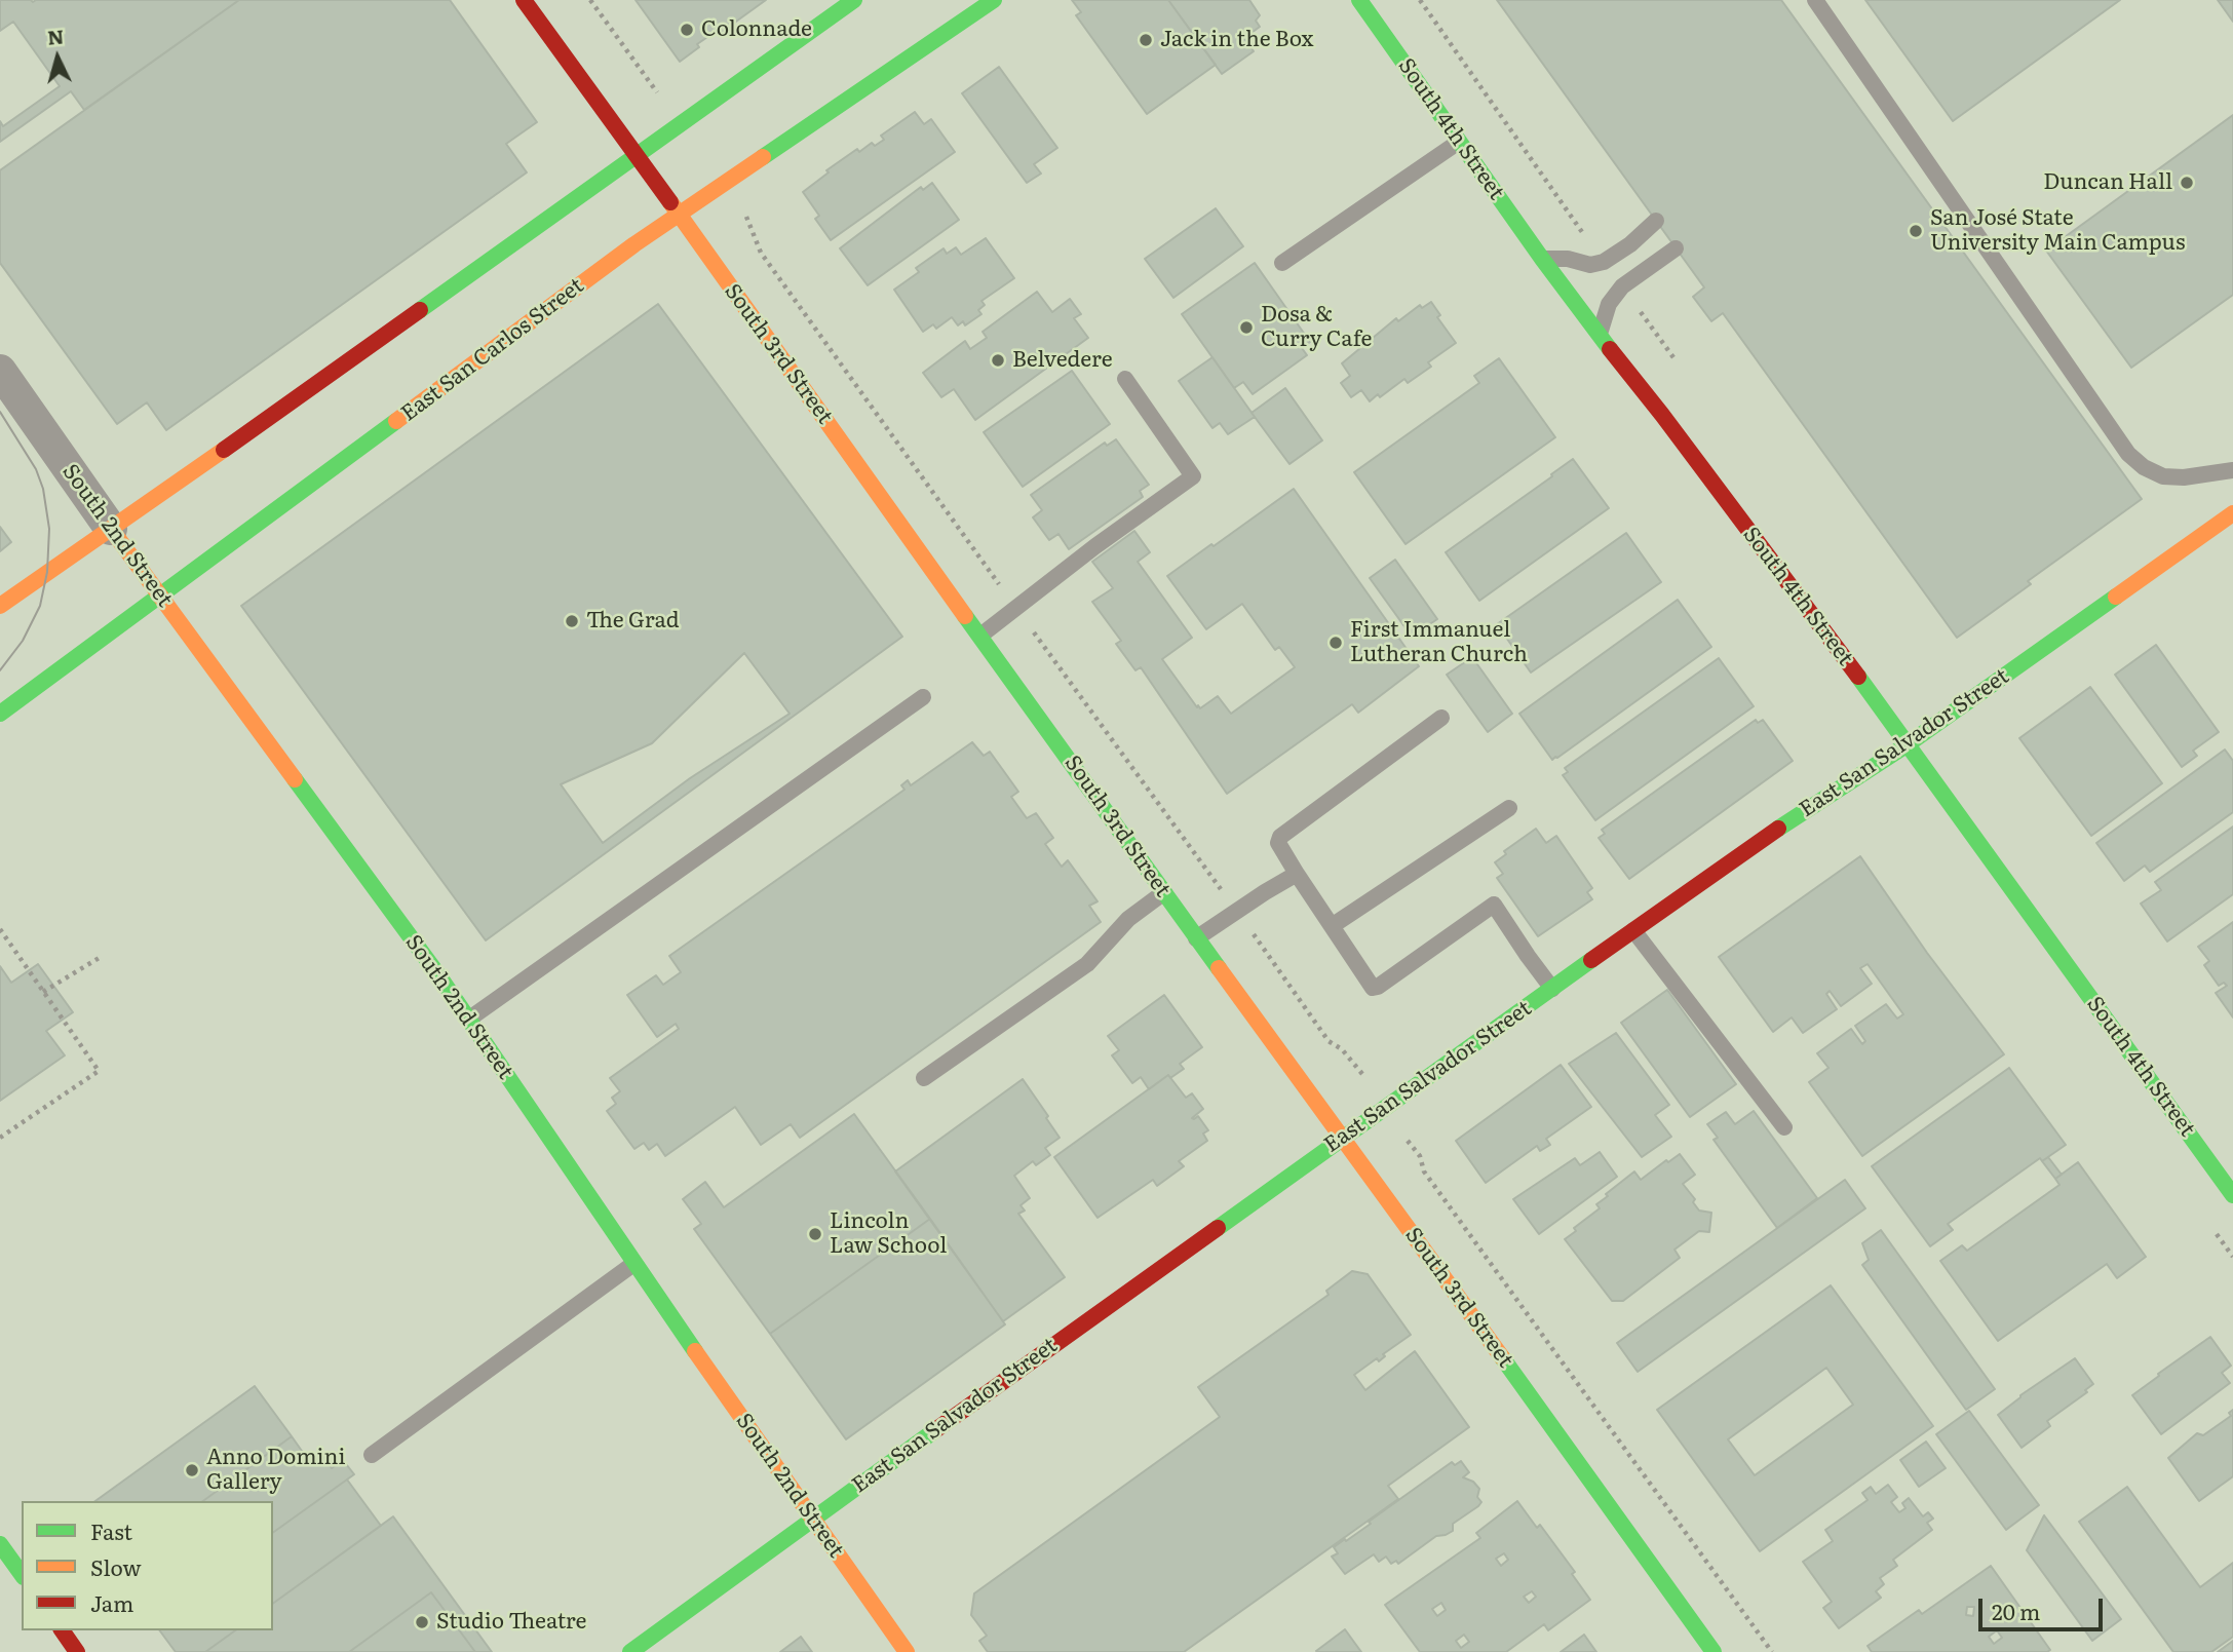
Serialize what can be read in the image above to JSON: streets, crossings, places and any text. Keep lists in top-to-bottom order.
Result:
{
  "streets": {
    "street": [
      "South 4th Street",
      "East San Carlos Street",
      "South 3rd Street",
      "South 2nd Street",
      "East San Salvador Street"
    ]
  },
  "crossings": [
    ["South 4th Street", "East San Salvador Street"],
    ["East San Carlos Street", "South 3rd Street"],
    ["East San Carlos Street", "South 2nd Street"],
    ["South 3rd Street", "East San Salvador Street"],
    ["South 2nd Street", "East San Salvador Street"]
  ],
  "places": [
    "Colonnade",
    "Jack in the Box",
    "Duncan Hall",
    "San José State University Main Campus",
    "Dosa & Curry Cafe",
    "Belvedere",
    "The Grad",
    "First Immanuel Lutheran Church",
    "Lincoln Law School",
    "Anno Domini Gallery",
    "Studio Theatre"
  ],
  "legend": ["Fast", "Slow", "Jam"],
  "scale_bar": "20 m",
  "north": "top"
}
